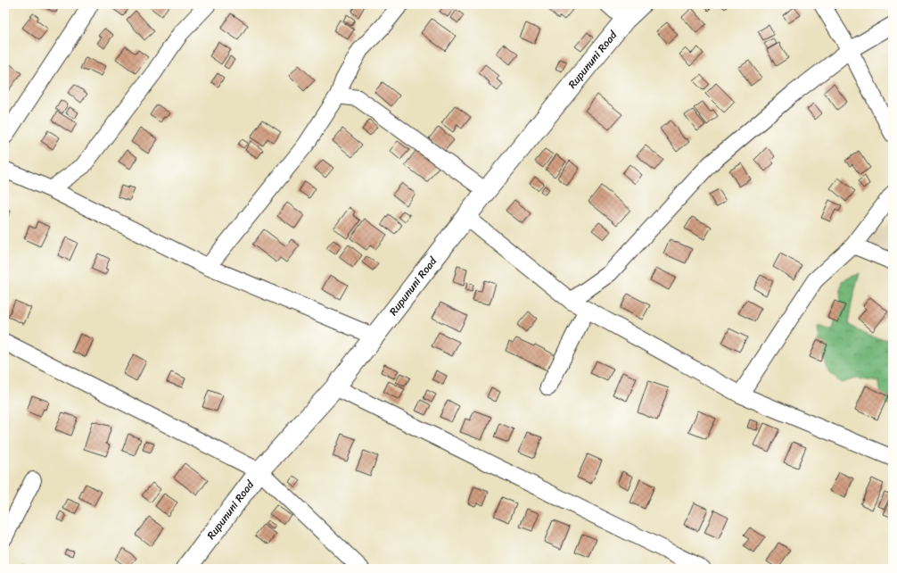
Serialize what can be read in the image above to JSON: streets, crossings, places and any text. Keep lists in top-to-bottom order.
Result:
{
  "streets": {
    "main road": ["Rupununi Road"]
  }
}
